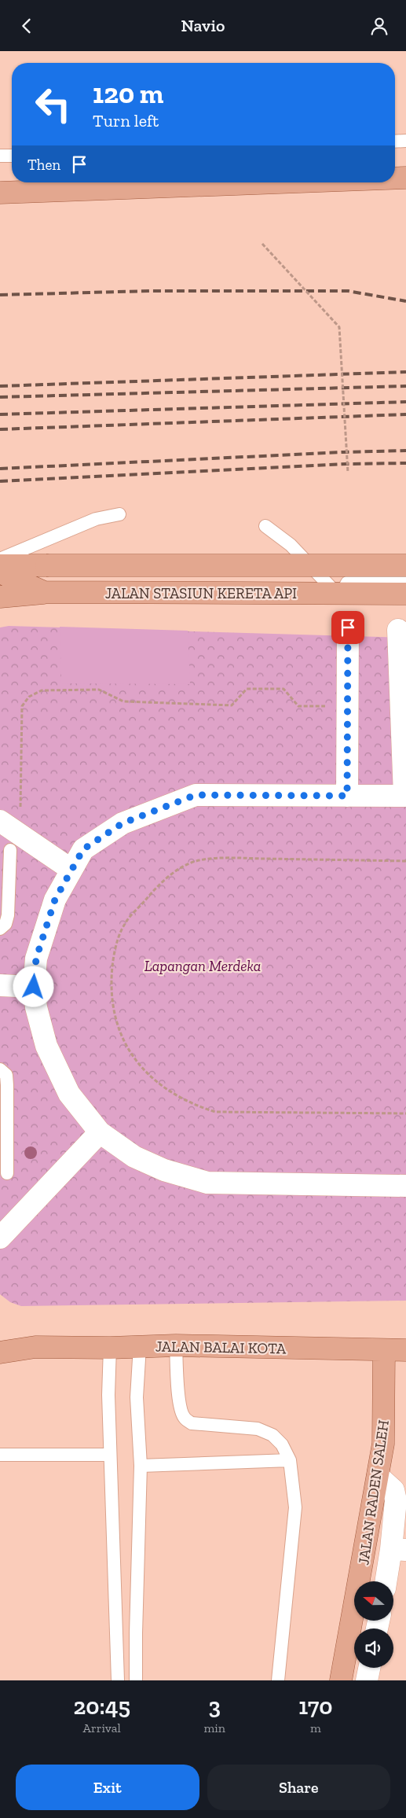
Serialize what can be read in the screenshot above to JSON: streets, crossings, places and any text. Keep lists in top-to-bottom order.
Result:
{
  "streets": {
    "main road": ["JALAN STASIUN KERETA API", "JALAN BALAI KOTA", "JALAN RADEN SALEH"]
  },
  "crossings": [
    ["JALAN BALAI KOTA", "JALAN RADEN SALEH"]
  ],
  "parks": ["Lapangan Merdeka"],
  "north": "left",
  "page": {
    "header": "Navio",
    "turn": ["120 m", "Turn left"],
    "then": "Then",
    "eta": [
      "20:45",
      "Arrival",
      "3",
      "min",
      "170",
      "m"
    ],
    "buttons": ["Exit", "Share"]
  }
}
